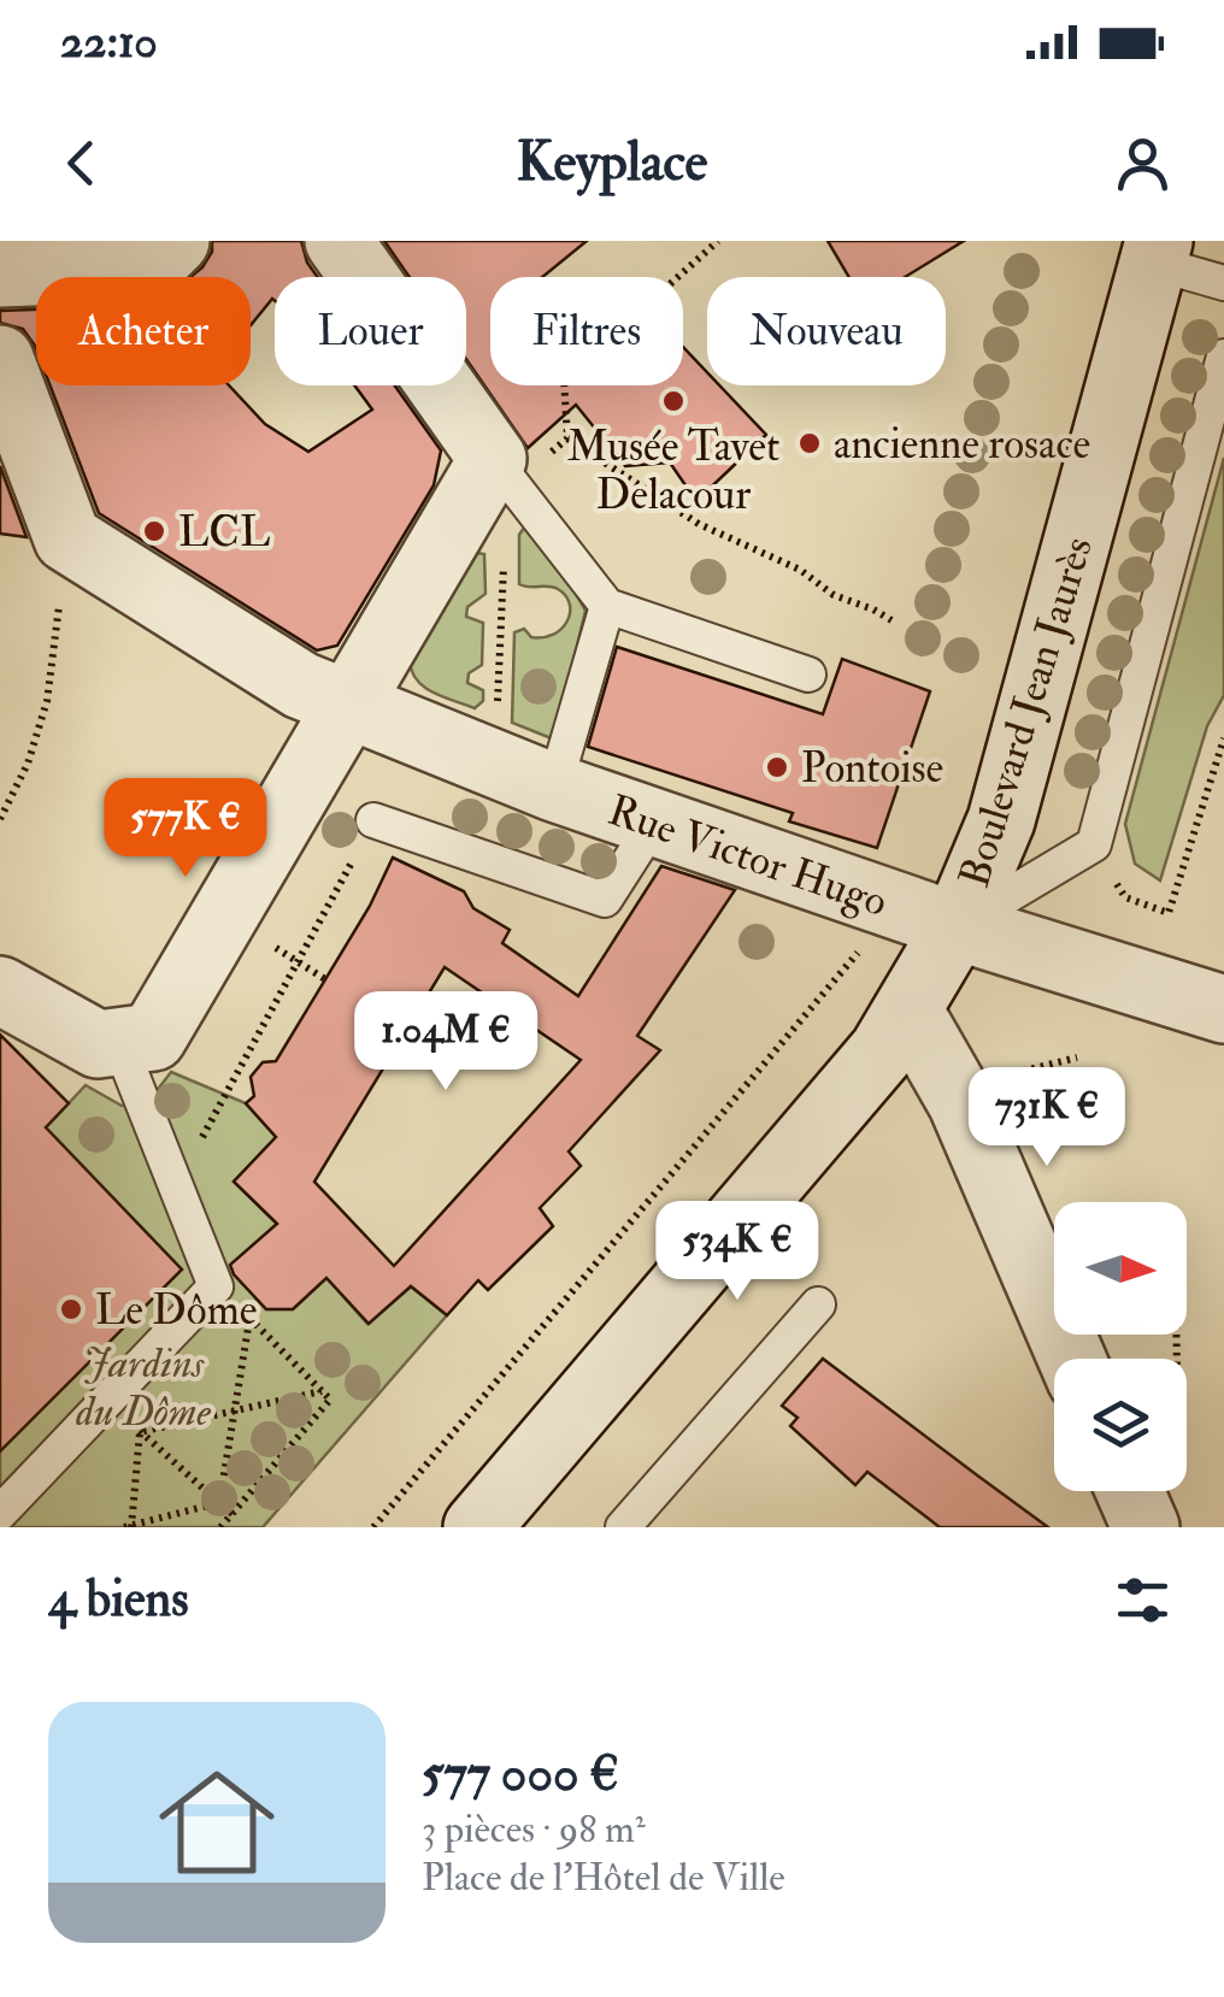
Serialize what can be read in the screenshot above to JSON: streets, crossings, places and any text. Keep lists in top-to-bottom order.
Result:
{
  "streets": {
    "street": ["Boulevard Jean Jaurès", "Rue Victor Hugo"]
  },
  "crossings": [
    ["Boulevard Jean Jaurès", "Rue Victor Hugo"]
  ],
  "parks": ["Jardins du Dôme"],
  "places": [
    "Musée Tavet Delacour",
    "ancienne rosace",
    "LCL",
    "Pontoise",
    "Le Dôme"
  ],
  "north": "right",
  "page": {
    "status": "22:10",
    "header": "Keyplace",
    "chip": [
      "Acheter",
      "Louer",
      "Filtres",
      "Nouveau"
    ],
    "price": [
      "577K €",
      "1.04M €",
      "731K €",
      "534K €"
    ],
    "heading": "4 biens",
    "list": [
      {
        "name": "577 000 €",
        "note": "3 pièces · 98 m² · Place de l'Hôtel de Ville"
      }
    ]
  }
}
